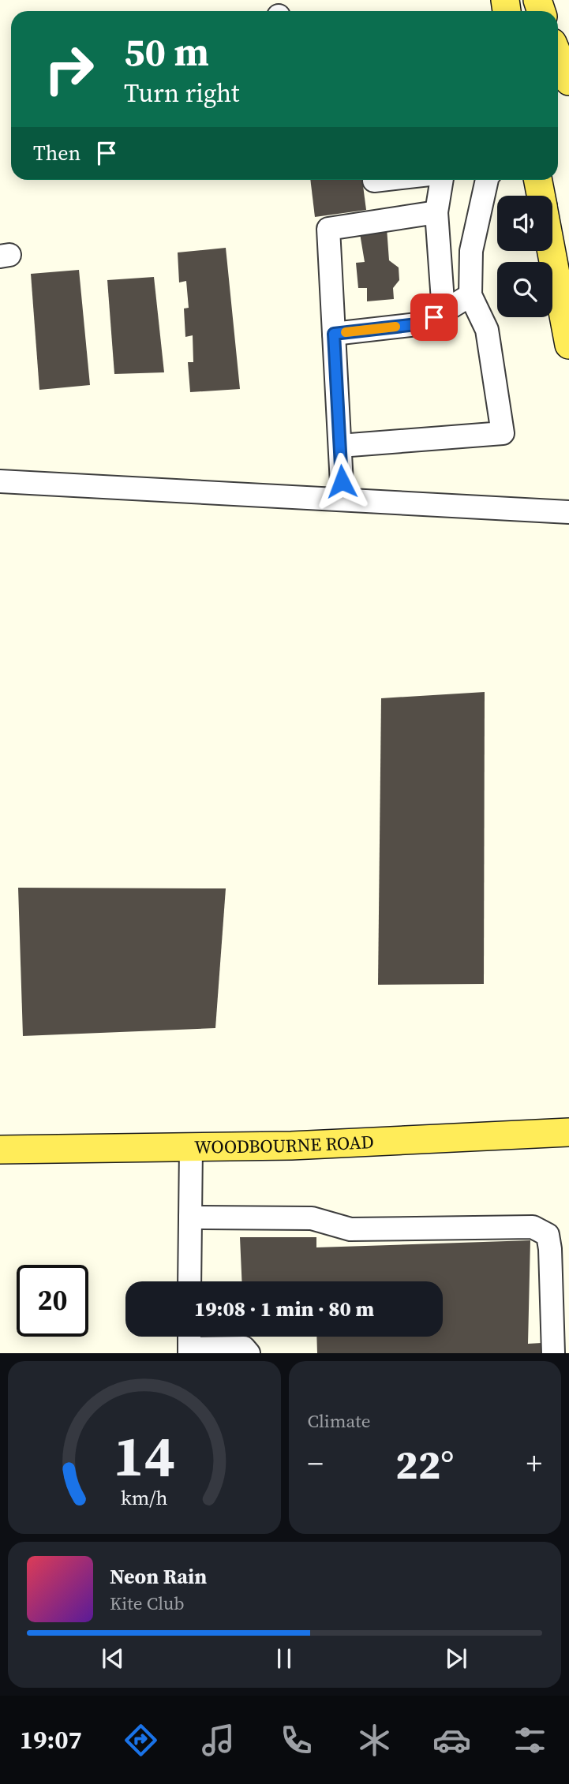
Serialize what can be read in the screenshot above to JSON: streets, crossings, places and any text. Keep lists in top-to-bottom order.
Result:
{
  "streets": {
    "main road": ["WOODBOURNE ROAD"]
  },
  "page": {
    "turn": ["50 m", "Turn right"],
    "then": "Then",
    "limit": "20",
    "trip": "19:08 · 1 min · 80 m",
    "tile": "Climate",
    "heat": ["−", "22°", "+"],
    "song": ["Neon Rain", "Kite Club"],
    "tabs": "19:07",
    "gauge": ["14", "km/h"]
  }
}
